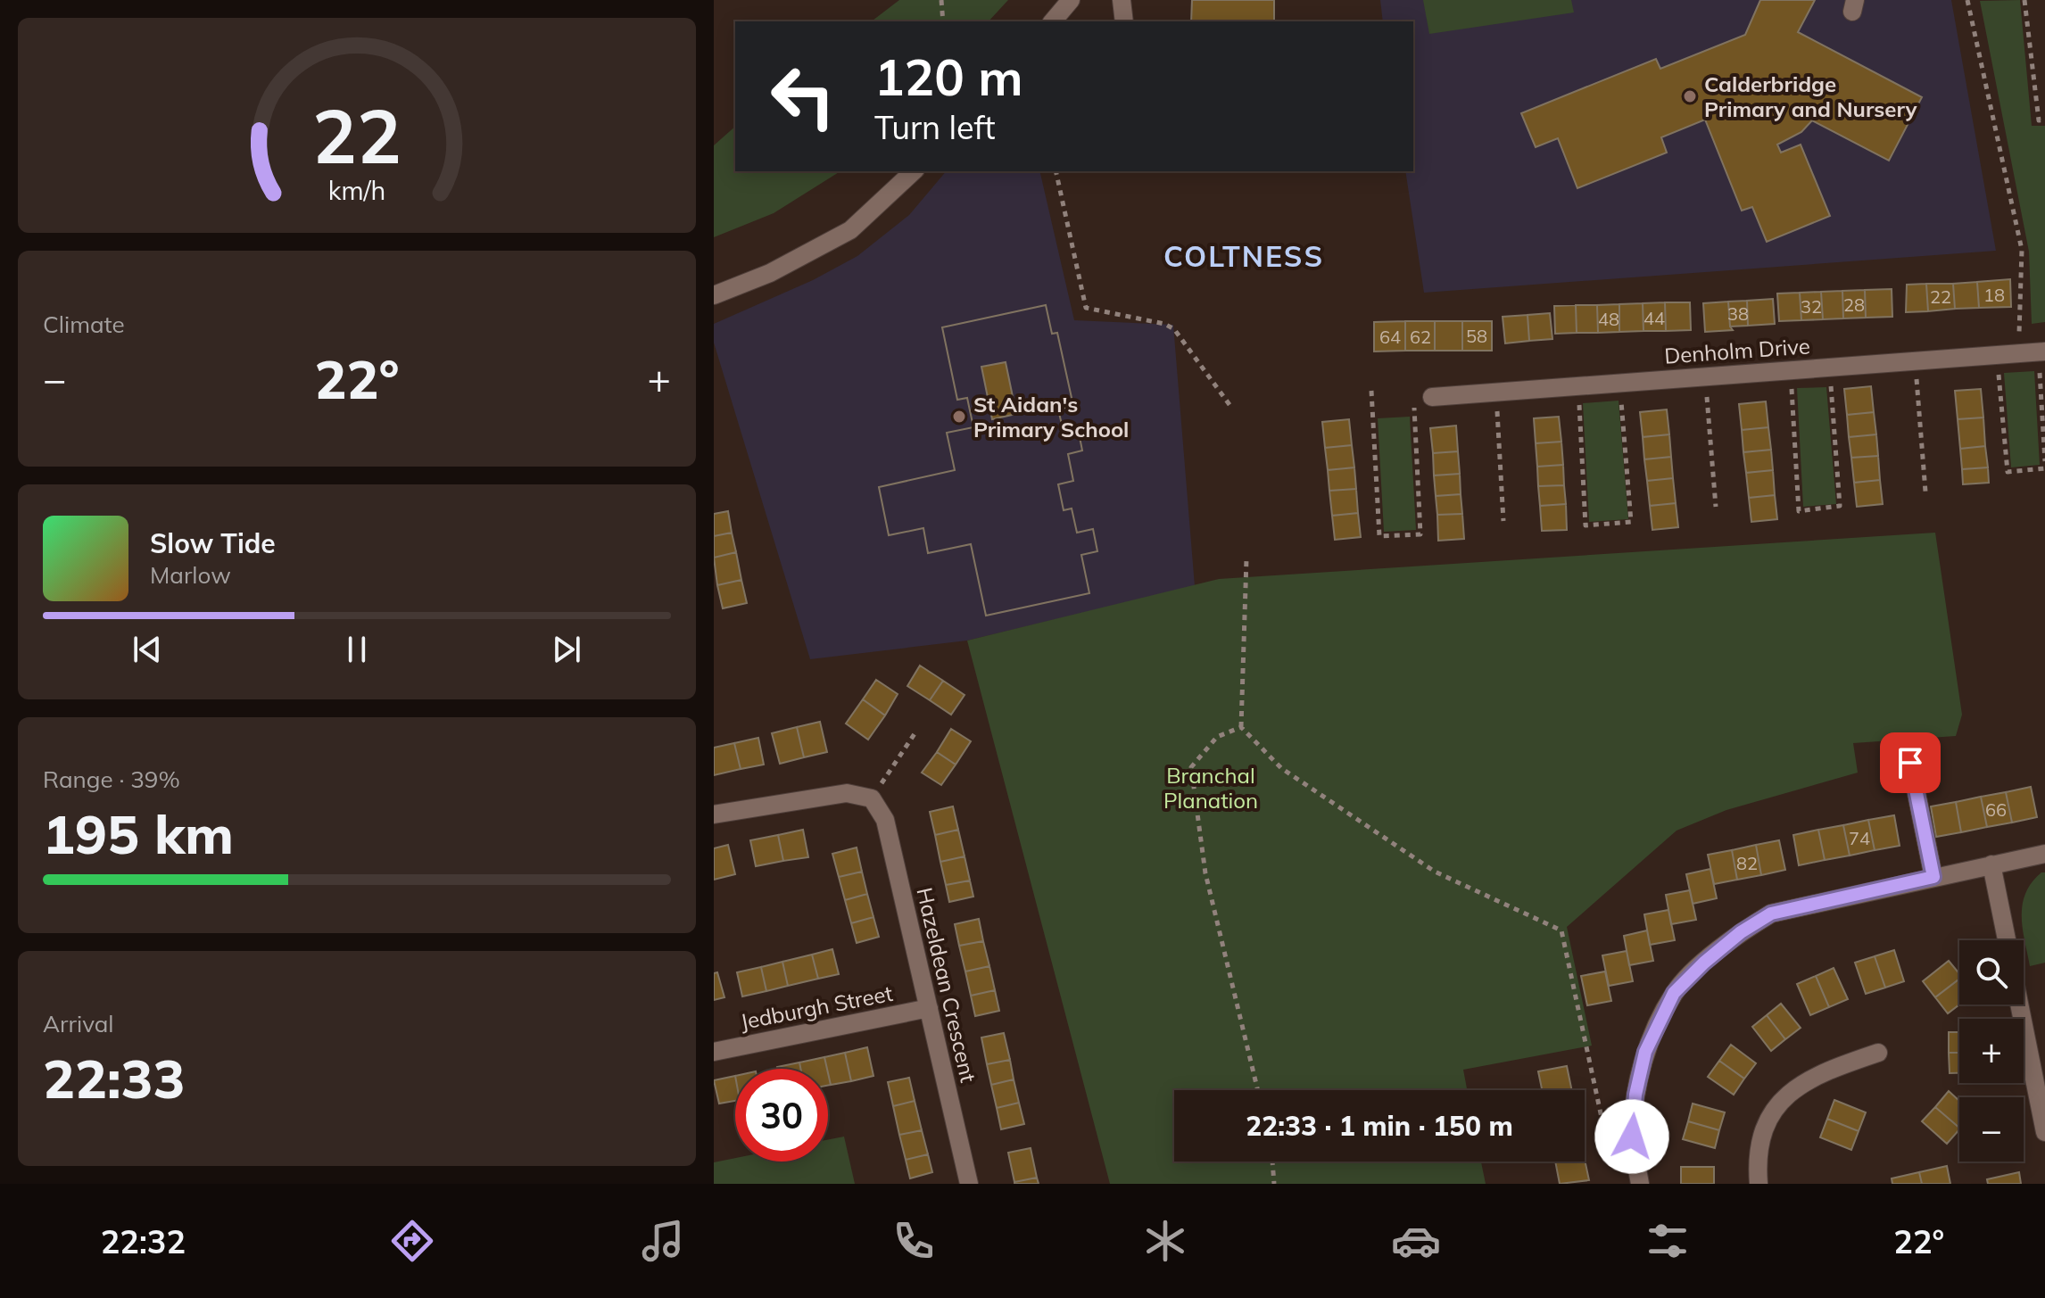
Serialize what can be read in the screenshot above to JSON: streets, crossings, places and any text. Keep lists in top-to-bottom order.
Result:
{
  "streets": {
    "street": ["Denholm Drive", "Hazeldean Crescent", "Jedburgh Street"]
  },
  "crossings": [
    ["Hazeldean Crescent", "Jedburgh Street"]
  ],
  "districts": ["COLTNESS"],
  "parks": ["Branchal Planation"],
  "places": ["Calderbridge Primary and Nursery", "St Aidan's Primary School"],
  "house_numbers": [
    "18",
    "22",
    "28",
    "32",
    "38",
    "44",
    "48",
    "58",
    "64",
    "62",
    "66",
    "74",
    "82"
  ],
  "page": {
    "turn": ["120 m", "Turn left"],
    "tile": [
      "Climate",
      ["Range · 39%", "195 km"],
      ["Arrival", "22:33"]
    ],
    "heat": ["−", "22°", "+"],
    "song": ["Slow Tide", "Marlow"],
    "map_buttons": ["+", "−"],
    "limit": "30",
    "trip": "22:33 · 1 min · 150 m",
    "tabs": ["22:32", "22°"],
    "gauge": ["22", "km/h"]
  }
}
